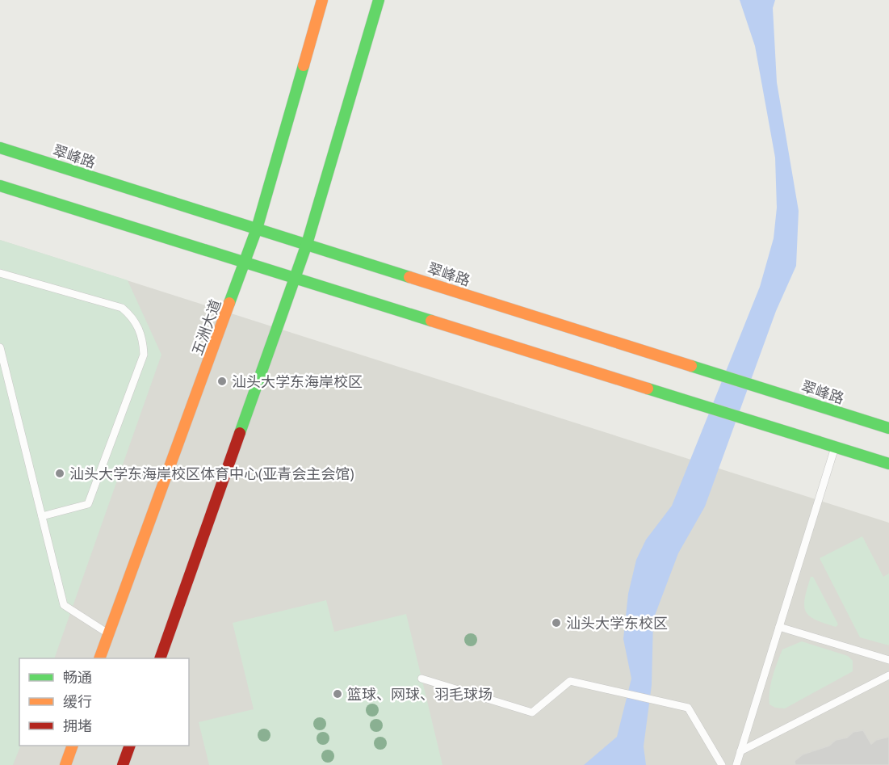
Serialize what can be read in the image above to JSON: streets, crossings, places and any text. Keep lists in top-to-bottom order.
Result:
{
  "streets": {
    "main road": ["翠峰路", "五洲大道"]
  },
  "crossings": [
    ["翠峰路", "五洲大道"]
  ],
  "places": [
    "汕头大学东海岸校区",
    "汕头大学东海岸校区体育中心(亚青会主会馆)",
    "汕头大学东校区",
    "篮球、网球、羽毛球场"
  ],
  "legend": ["畅通", "缓行", "拥堵"]
}
